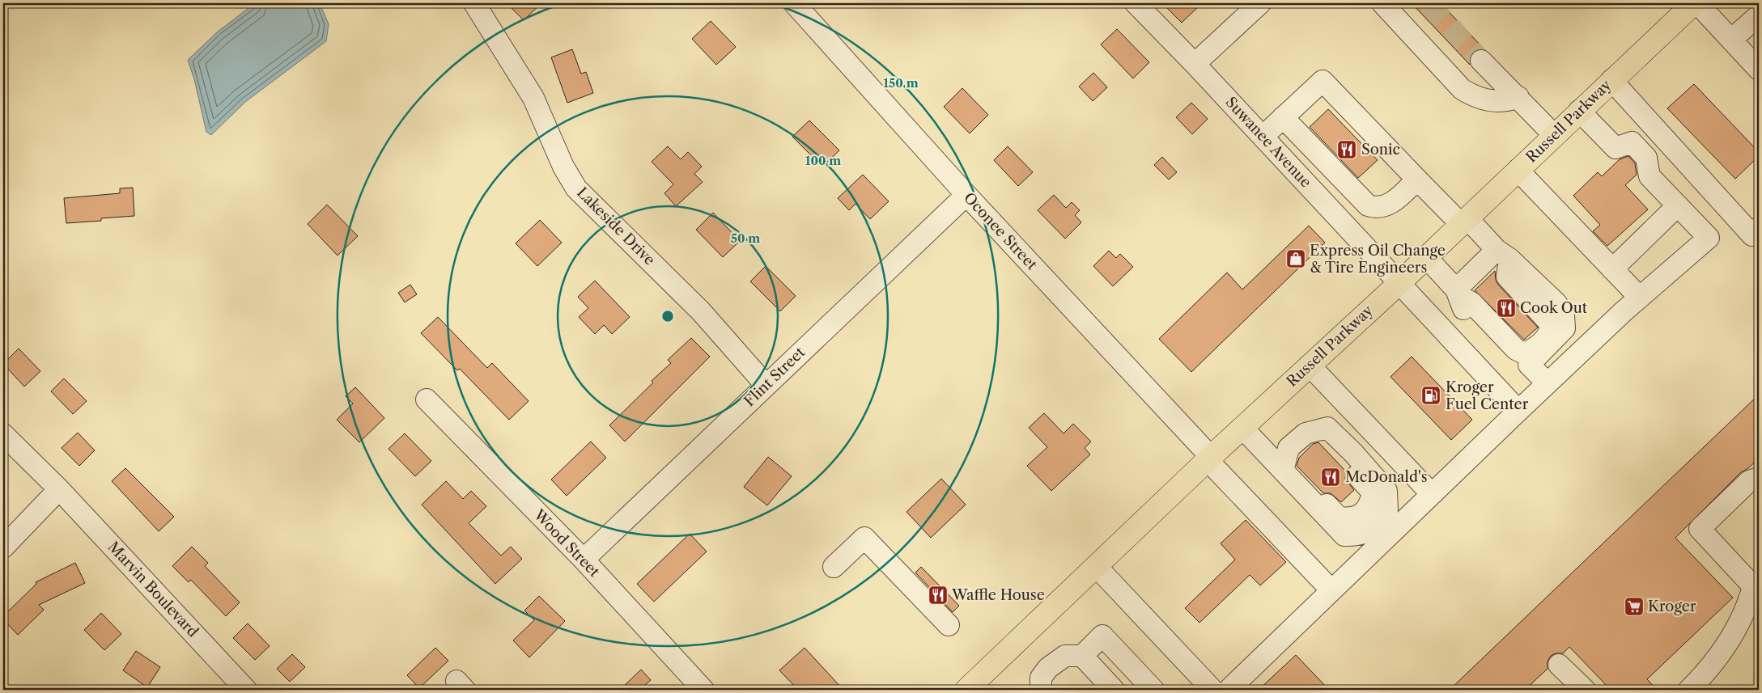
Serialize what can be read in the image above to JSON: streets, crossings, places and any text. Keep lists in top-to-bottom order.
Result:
{
  "streets": {
    "main road": ["Russell Parkway"],
    "street": [
      "Suwanee Avenue",
      "Lakeside Drive",
      "Oconee Street",
      "Flint Street",
      "Wood Street",
      "Marvin Boulevard"
    ]
  },
  "crossings": [
    ["Russell Parkway", "Suwanee Avenue"],
    ["Russell Parkway", "Oconee Street"],
    ["Lakeside Drive", "Flint Street"],
    ["Oconee Street", "Flint Street"],
    ["Flint Street", "Wood Street"]
  ],
  "places": {
    "restaurant": [
      "Sonic",
      "Cook Out",
      "McDonald's",
      "Waffle House"
    ],
    "shop": ["Express Oil Change & Tire Engineers"],
    "fuel station": ["Kroger Fuel Center"],
    "supermarket": ["Kroger"]
  },
  "rings": ["150 m", "100 m", "50 m"]
}
